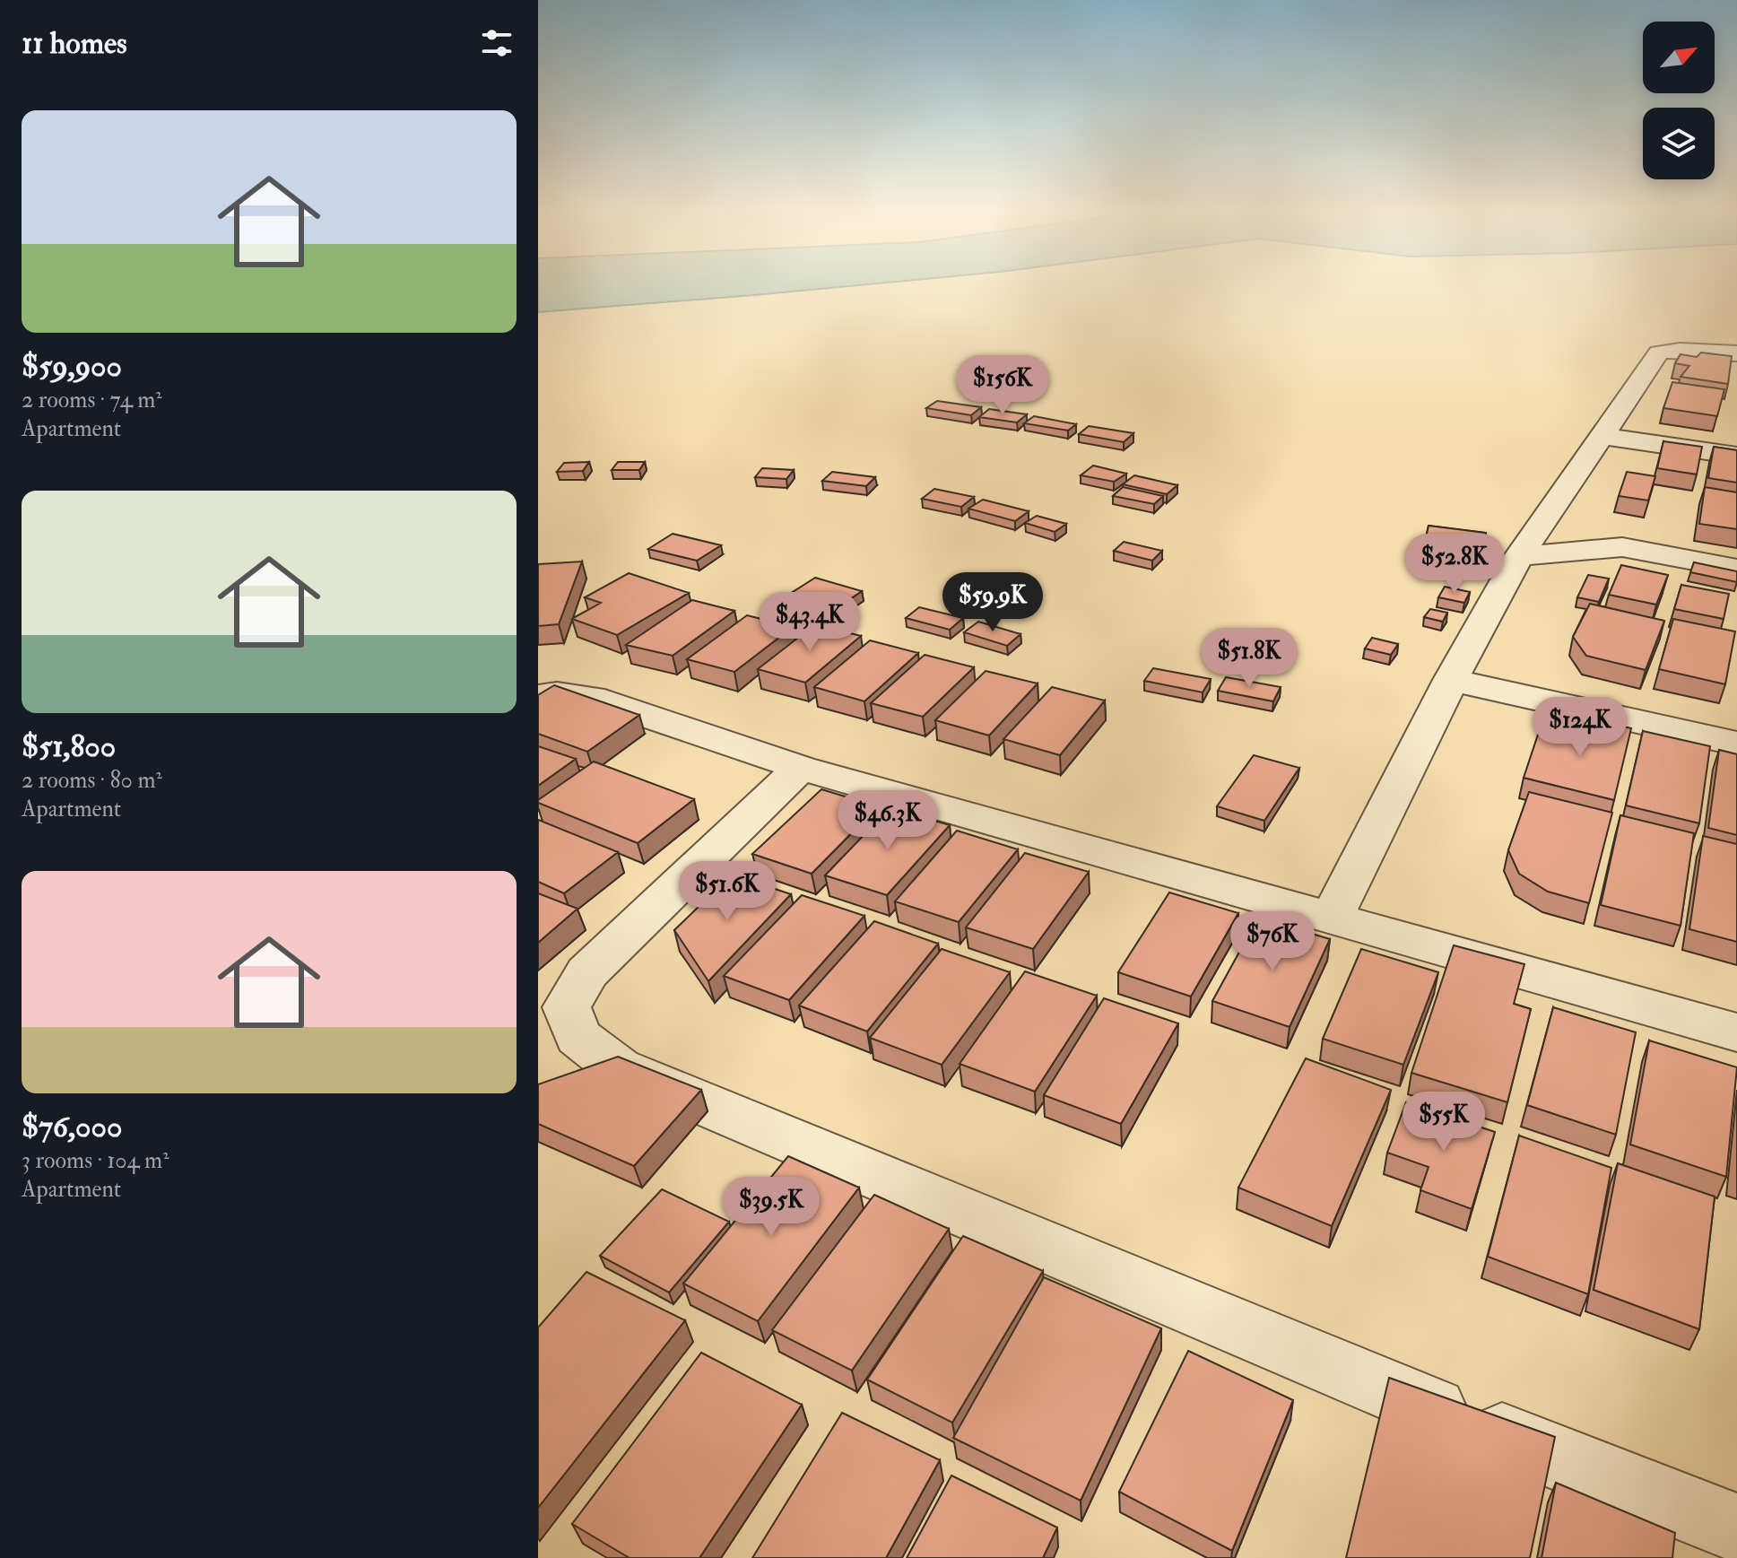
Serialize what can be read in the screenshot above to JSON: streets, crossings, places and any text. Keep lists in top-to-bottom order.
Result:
{
  "north": "top right",
  "page": {
    "heading": "11 homes",
    "list": [
      {
        "name": "$59,900",
        "note": "2 rooms · 74 m² · Apartment"
      },
      {
        "name": "$51,800",
        "note": "2 rooms · 80 m² · Apartment"
      },
      {
        "name": "$76,000",
        "note": "3 rooms · 104 m² · Apartment"
      }
    ],
    "price": [
      "$156K",
      "$52.8K",
      "$59.9K",
      "$43.4K",
      "$51.8K",
      "$124K",
      "$46.3K",
      "$51.6K",
      "$76K",
      "$55K",
      "$39.5K"
    ]
  }
}
